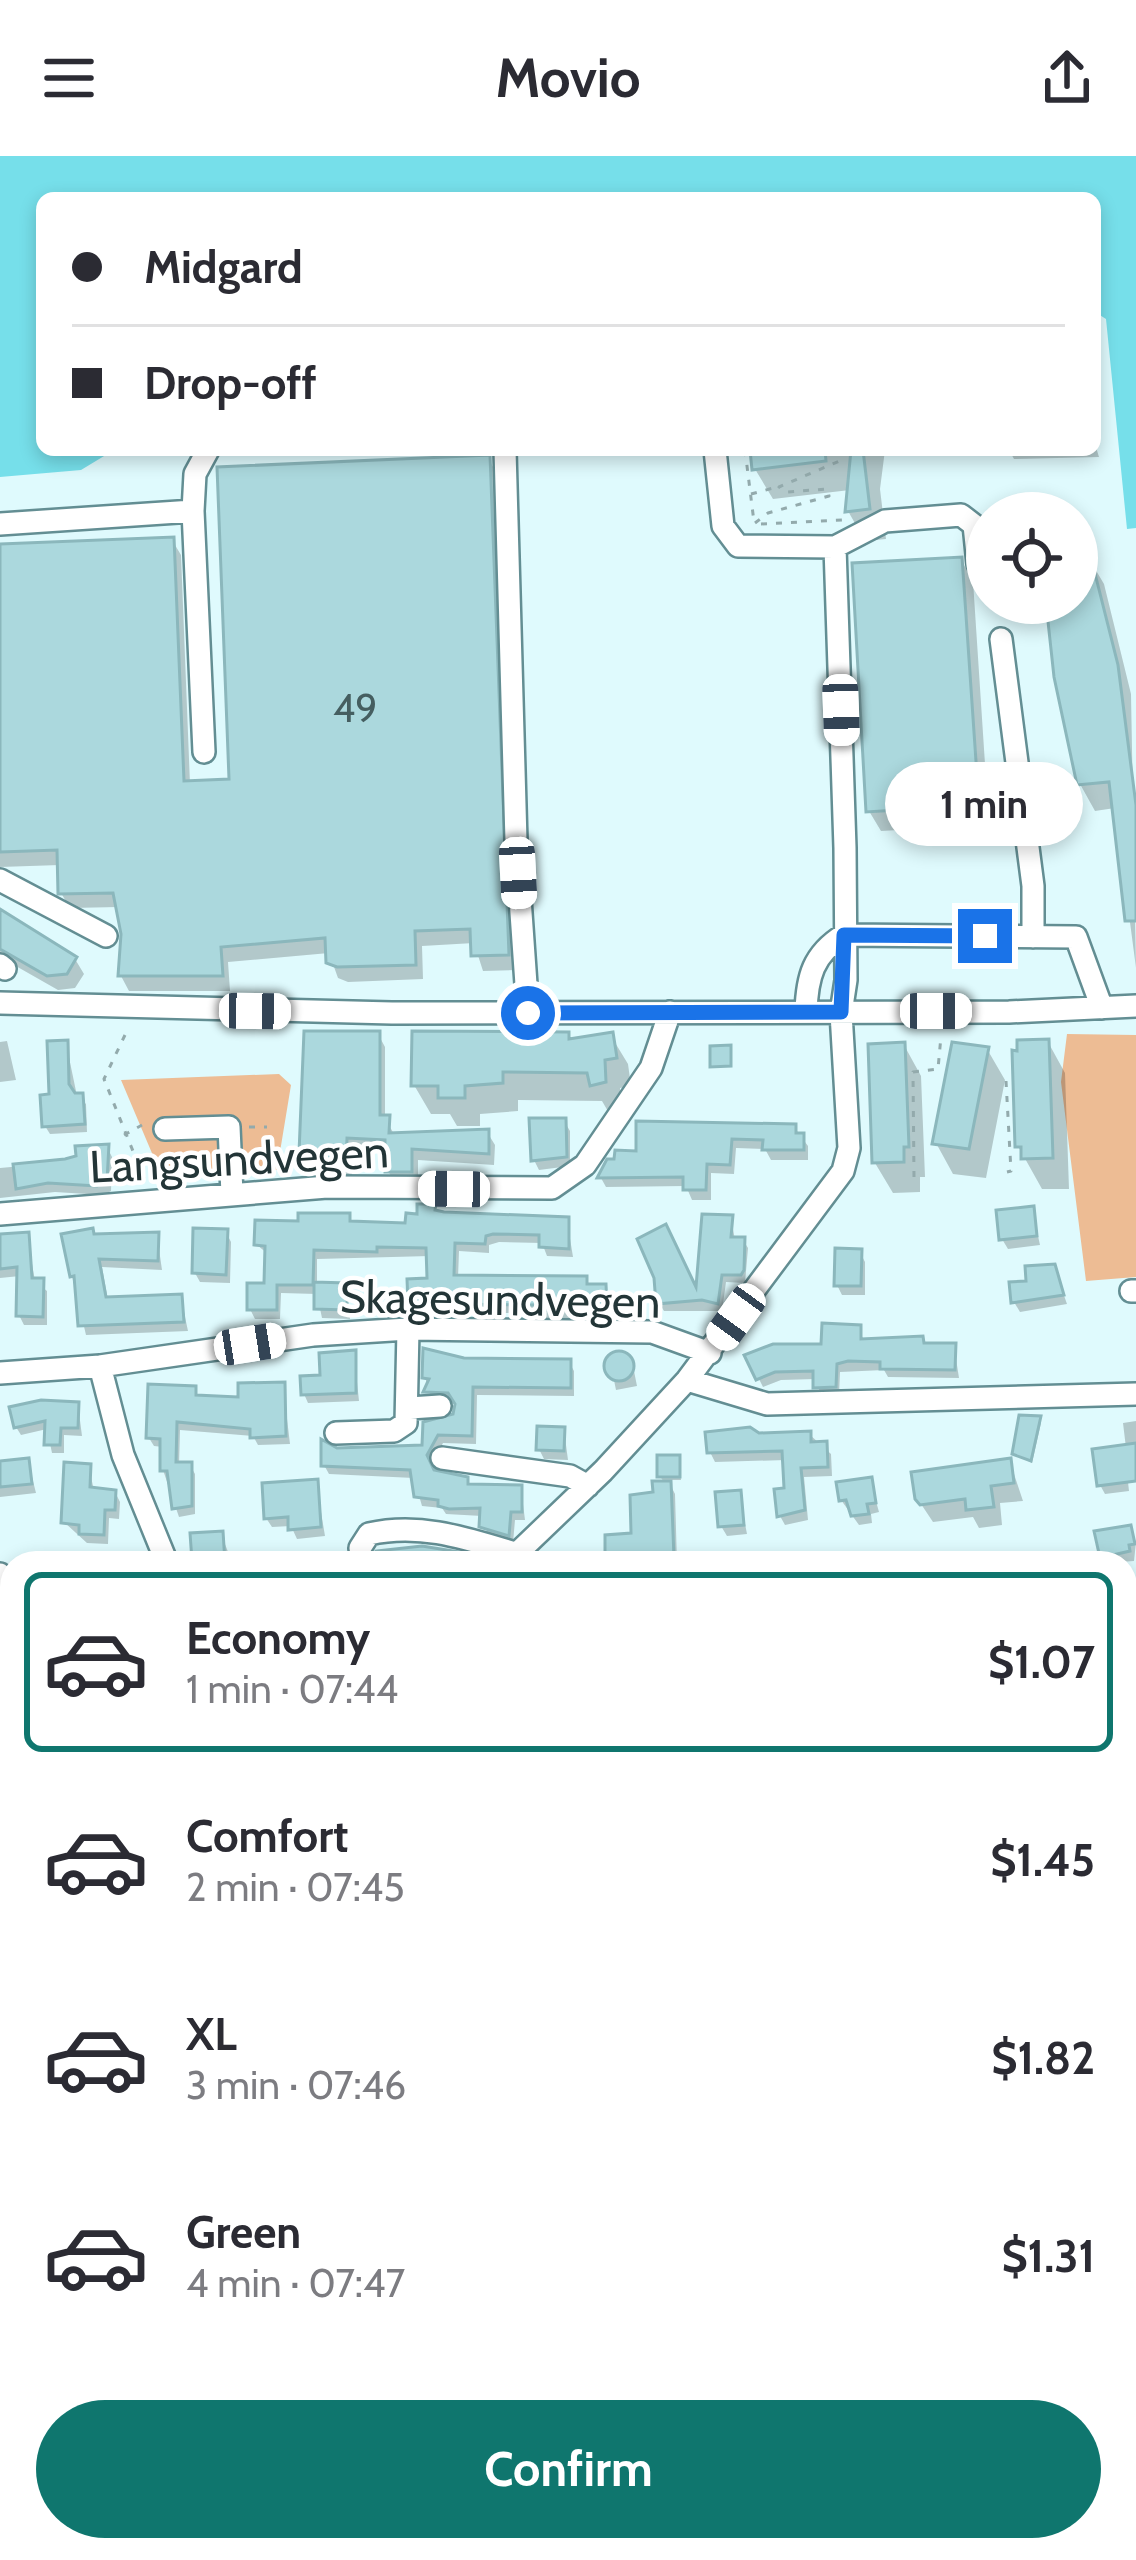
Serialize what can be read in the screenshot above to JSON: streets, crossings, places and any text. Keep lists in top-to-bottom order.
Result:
{
  "streets": {
    "street": ["Langsundvegen", "Skagesundvegen"]
  },
  "house_numbers": ["49"],
  "page": {
    "header": "Movio",
    "banner": ["Midgard", "Drop-off"],
    "bubble": "1 min",
    "list": [
      {
        "name": "Economy",
        "note": "1 min · 07:44",
        "value": "$1.07"
      },
      {
        "name": "Comfort",
        "note": "2 min · 07:45",
        "value": "$1.45"
      },
      {
        "name": "XL",
        "note": "3 min · 07:46",
        "value": "$1.82"
      },
      {
        "name": "Green",
        "note": "4 min · 07:47",
        "value": "$1.31"
      }
    ],
    "buttons": "Confirm"
  }
}
